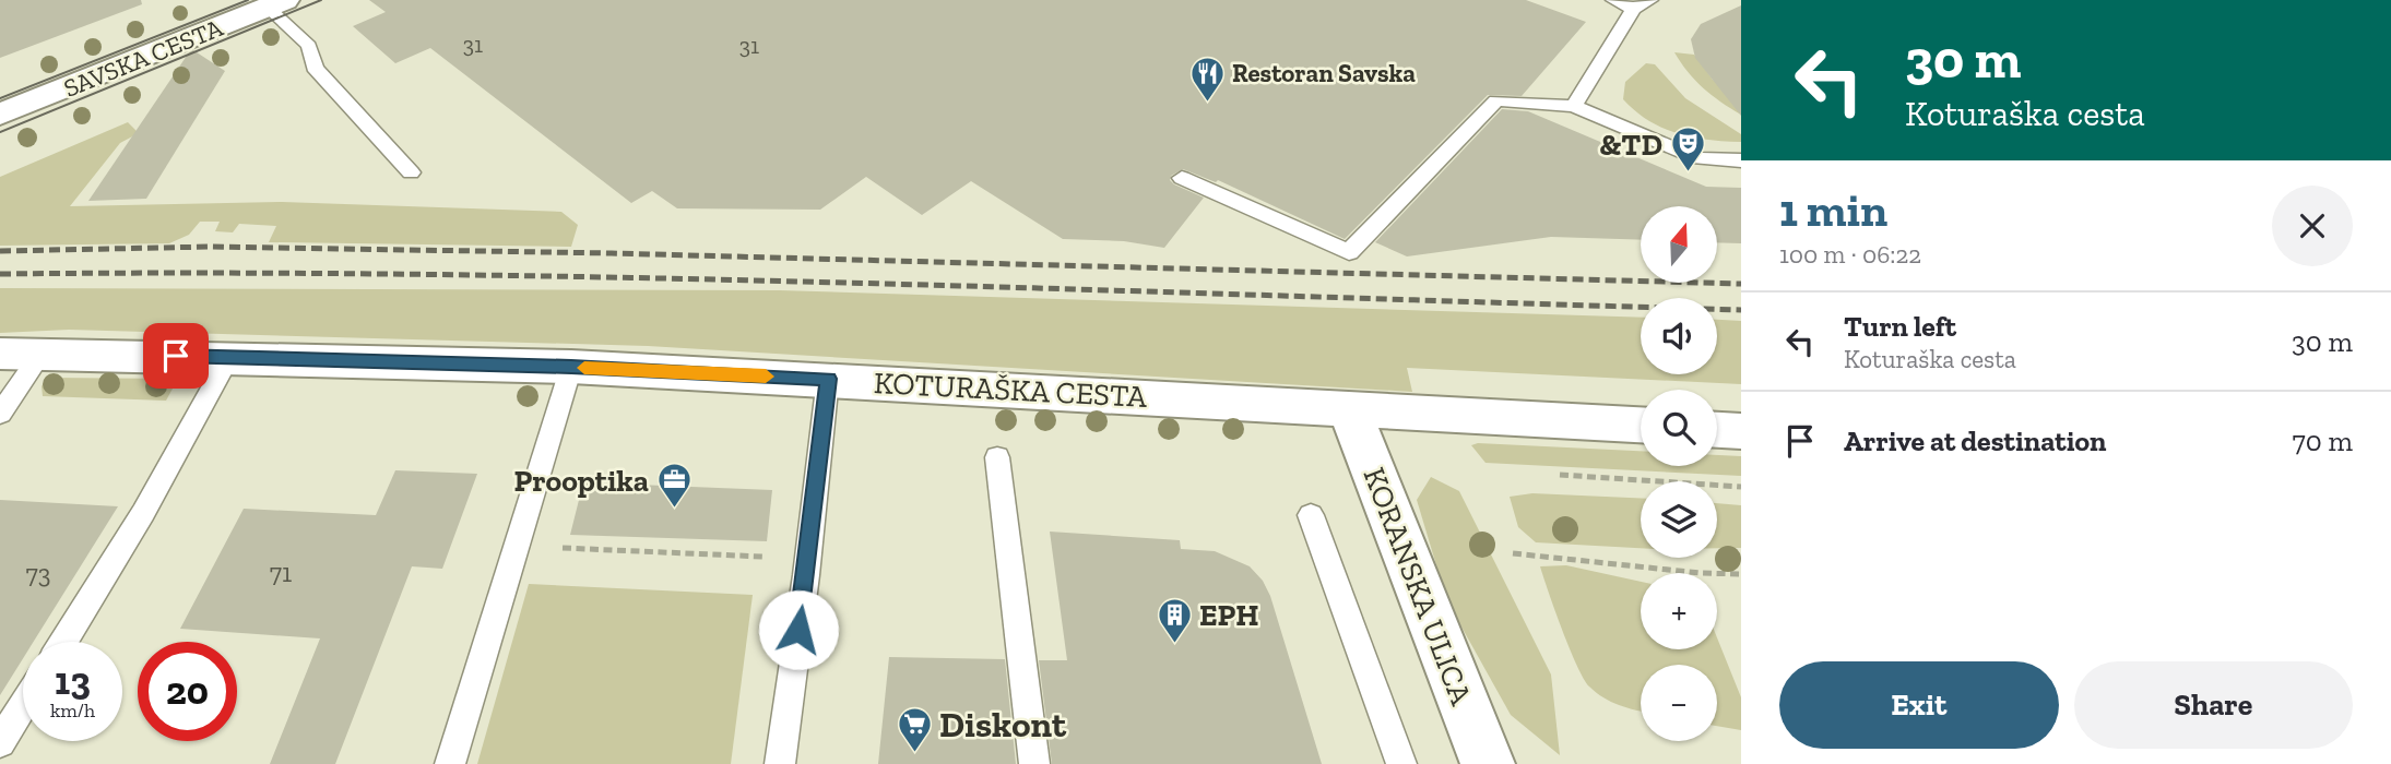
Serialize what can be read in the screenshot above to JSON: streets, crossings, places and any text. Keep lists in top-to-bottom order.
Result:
{
  "streets": {
    "street": ["SAVSKA CESTA", "KOTURAŠKA CESTA", "KORANSKA ULICA"]
  },
  "crossings": [
    ["KOTURAŠKA CESTA", "KORANSKA ULICA"]
  ],
  "places": {
    "restaurant": ["Restoran Savska"],
    "theatre": ["&TD"],
    "office": ["Prooptika"],
    "building": ["EPH"],
    "supermarket": ["Diskont"]
  },
  "house_numbers": [
    "31",
    "31",
    "71",
    "73"
  ],
  "north": "top",
  "page": {
    "turn": ["30 m", "Koturaška cesta"],
    "heading": ["1 min", "100 m · 06:22"],
    "map_buttons": ["+", "−"],
    "list": [
      {
        "name": "Turn left",
        "note": "Koturaška cesta",
        "value": "30 m"
      },
      {
        "name": "Arrive at destination",
        "value": "70 m"
      }
    ],
    "speed": "13 km/h",
    "limit": "20",
    "buttons": ["Exit", "Share"]
  }
}
